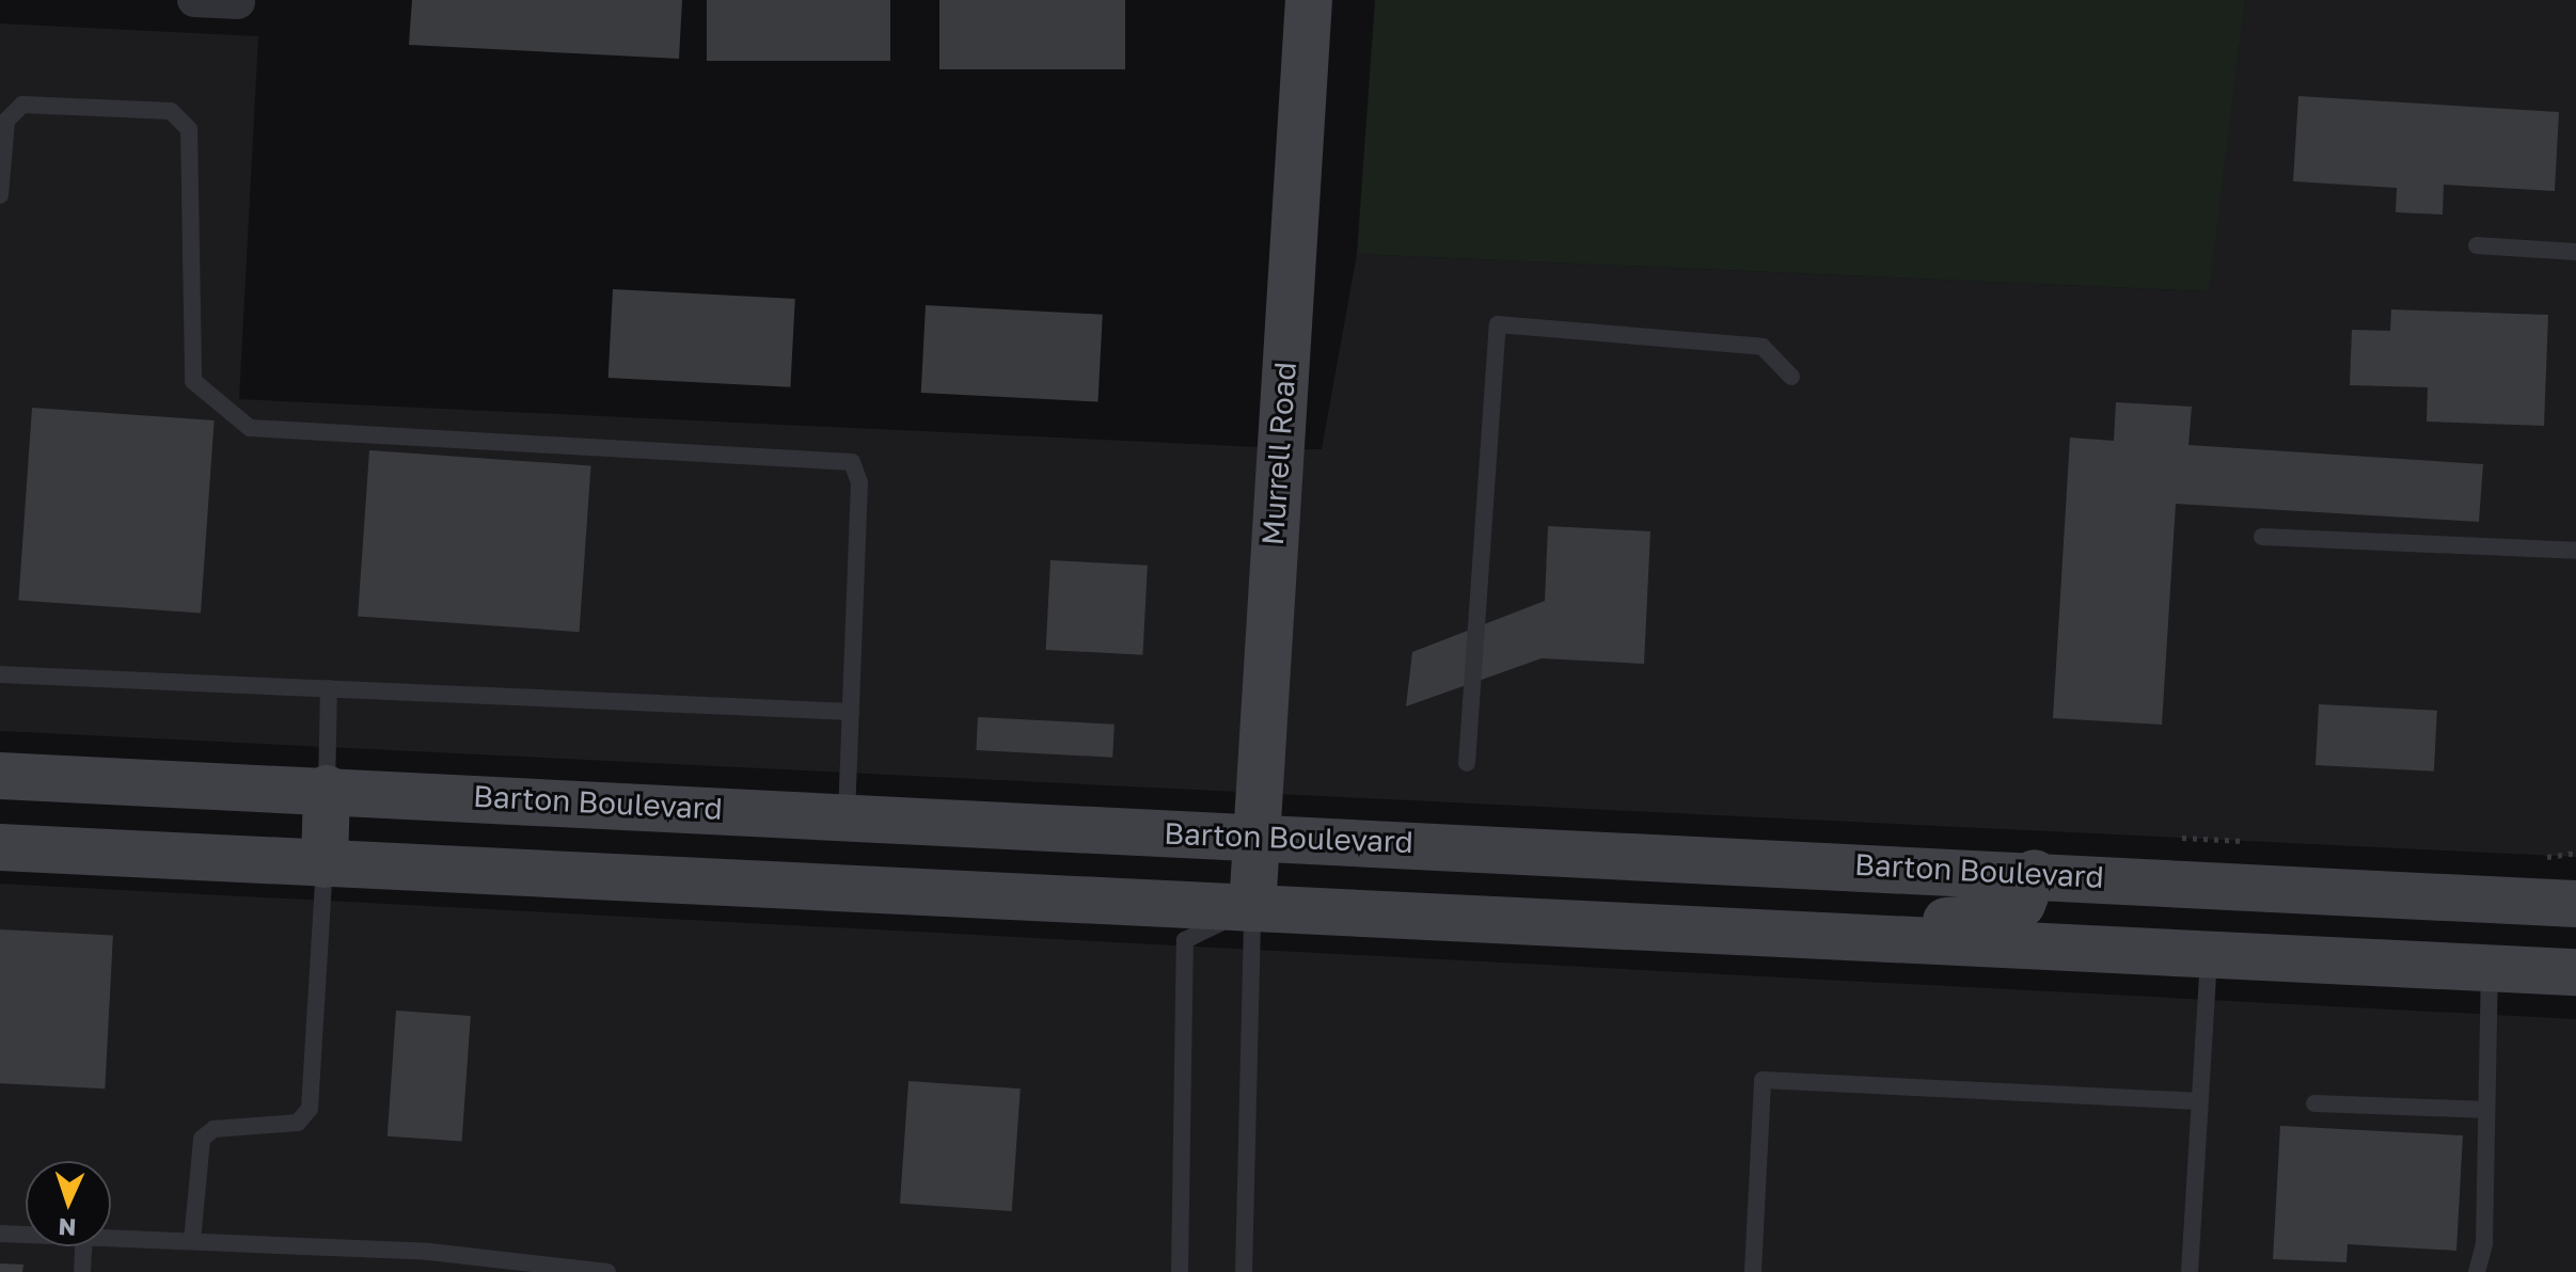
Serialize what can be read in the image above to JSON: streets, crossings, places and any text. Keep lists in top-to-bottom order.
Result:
{
  "streets": {
    "main road": ["Murrell Road", "Barton Boulevard"]
  },
  "crossings": [
    ["Murrell Road", "Barton Boulevard"]
  ],
  "north": "bottom"
}
